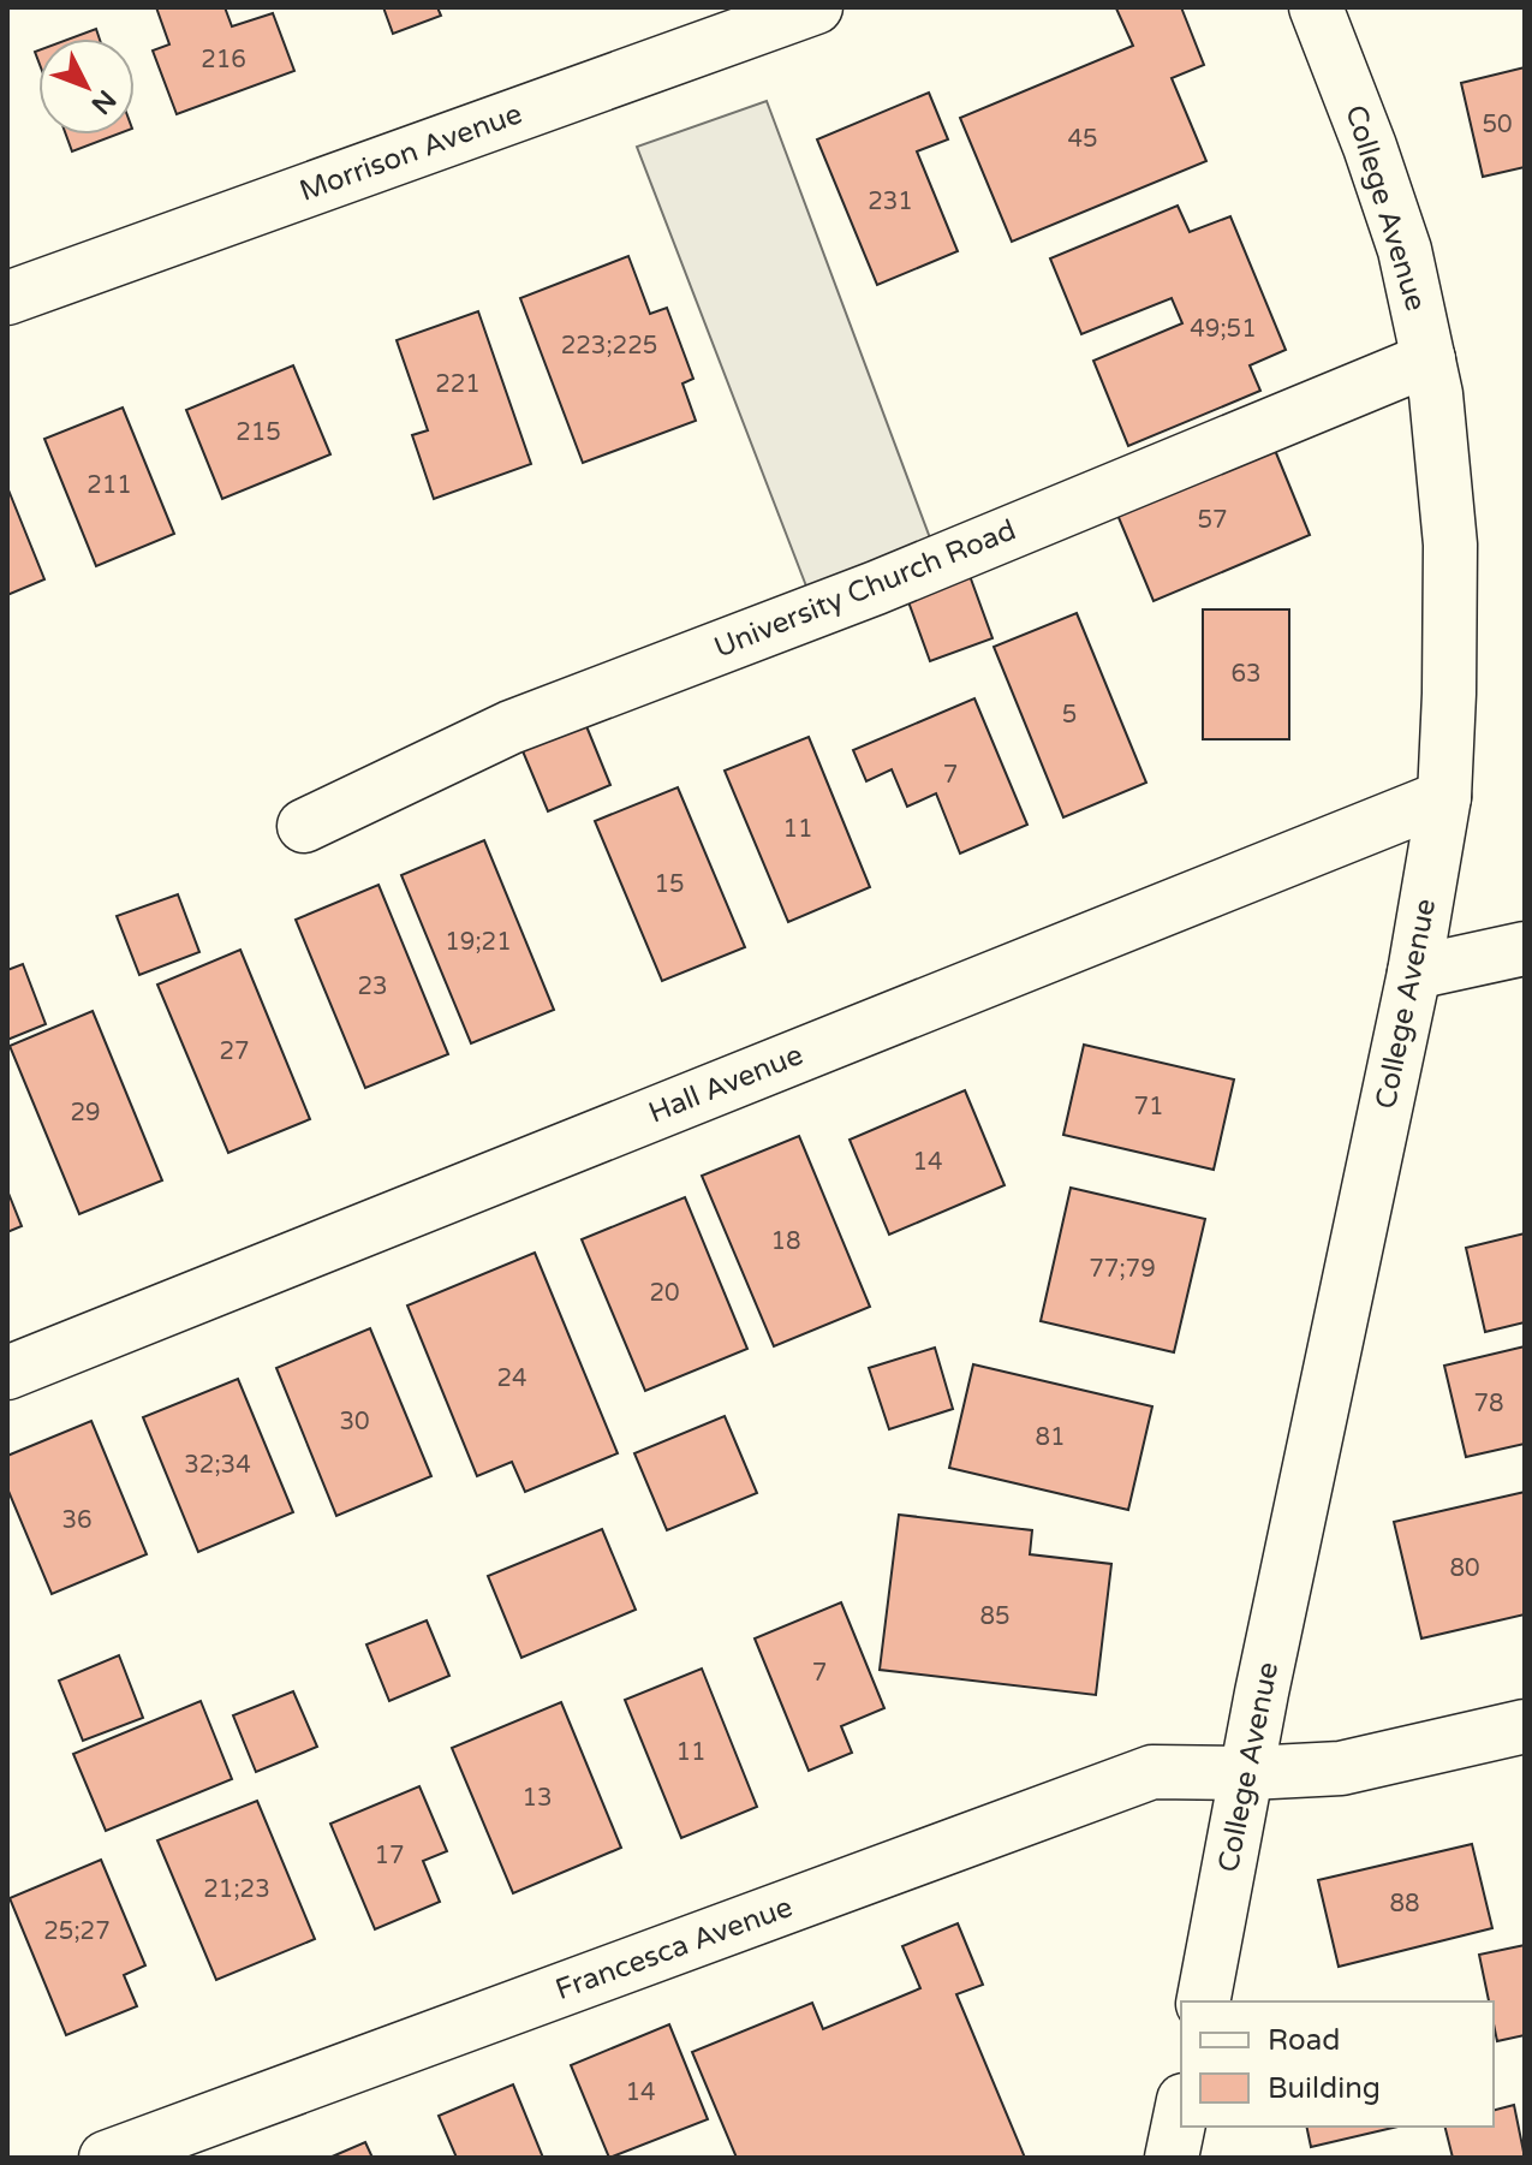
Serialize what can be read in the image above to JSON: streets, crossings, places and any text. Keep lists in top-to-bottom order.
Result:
{
  "streets": {
    "street": [
      "Morrison Avenue",
      "College Avenue",
      "University Church Road",
      "Hall Avenue",
      "Francesca Avenue"
    ]
  },
  "crossings": [
    ["College Avenue", "University Church Road"],
    ["College Avenue", "Hall Avenue"],
    ["College Avenue", "Francesca Avenue"]
  ],
  "house_numbers": [
    "216",
    "50",
    "45",
    "231",
    "49;51",
    "223;225",
    "221",
    "215",
    "211",
    "57",
    "63",
    "5",
    "7",
    "11",
    "15",
    "19;21",
    "23",
    "27",
    "71",
    "29",
    "14",
    "18",
    "77;79",
    "20",
    "24",
    "78",
    "30",
    "81",
    "32;34",
    "36",
    "80",
    "85",
    "7",
    "11",
    "13",
    "17",
    "21;23",
    "88",
    "25;27",
    "14"
  ],
  "legend": ["Road", "Building"],
  "north": "bottom right"
}
